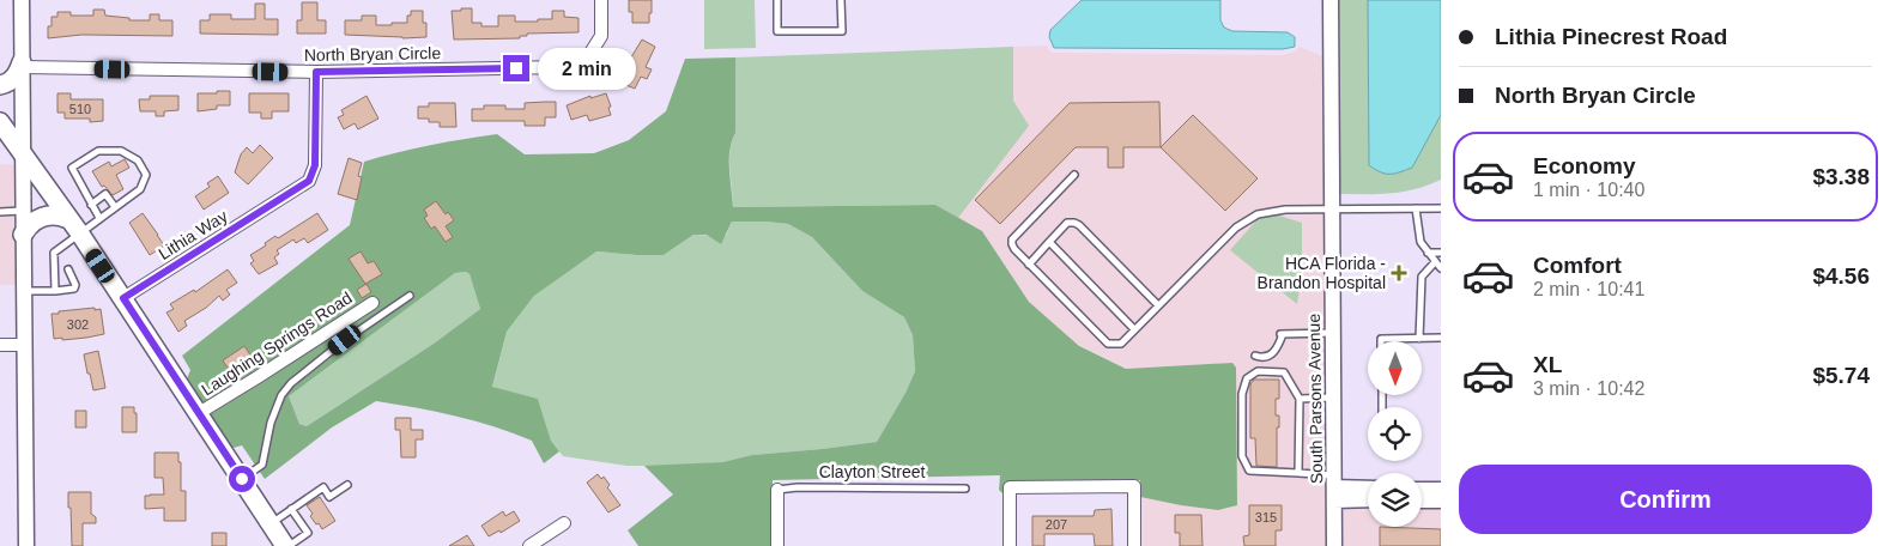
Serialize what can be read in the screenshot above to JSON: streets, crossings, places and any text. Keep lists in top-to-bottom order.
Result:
{
  "streets": {
    "street": [
      "North Bryan Circle",
      "Lithia Way",
      "Laughing Springs Road",
      "South Parsons Avenue"
    ],
    "lane": ["Clayton Street"]
  },
  "crossings": [
    ["North Bryan Circle", "Lithia Way"]
  ],
  "places": {
    "health": ["HCA Florida - Brandon Hospital"]
  },
  "house_numbers": [
    "510",
    "302",
    "315",
    "207"
  ],
  "north": "bottom",
  "page": {
    "banner": ["Lithia Pinecrest Road", "North Bryan Circle"],
    "bubble": "2 min",
    "list": [
      {
        "name": "Economy",
        "note": "1 min · 10:40",
        "value": "$3.38"
      },
      {
        "name": "Comfort",
        "note": "2 min · 10:41",
        "value": "$4.56"
      },
      {
        "name": "XL",
        "note": "3 min · 10:42",
        "value": "$5.74"
      }
    ],
    "buttons": "Confirm"
  }
}
